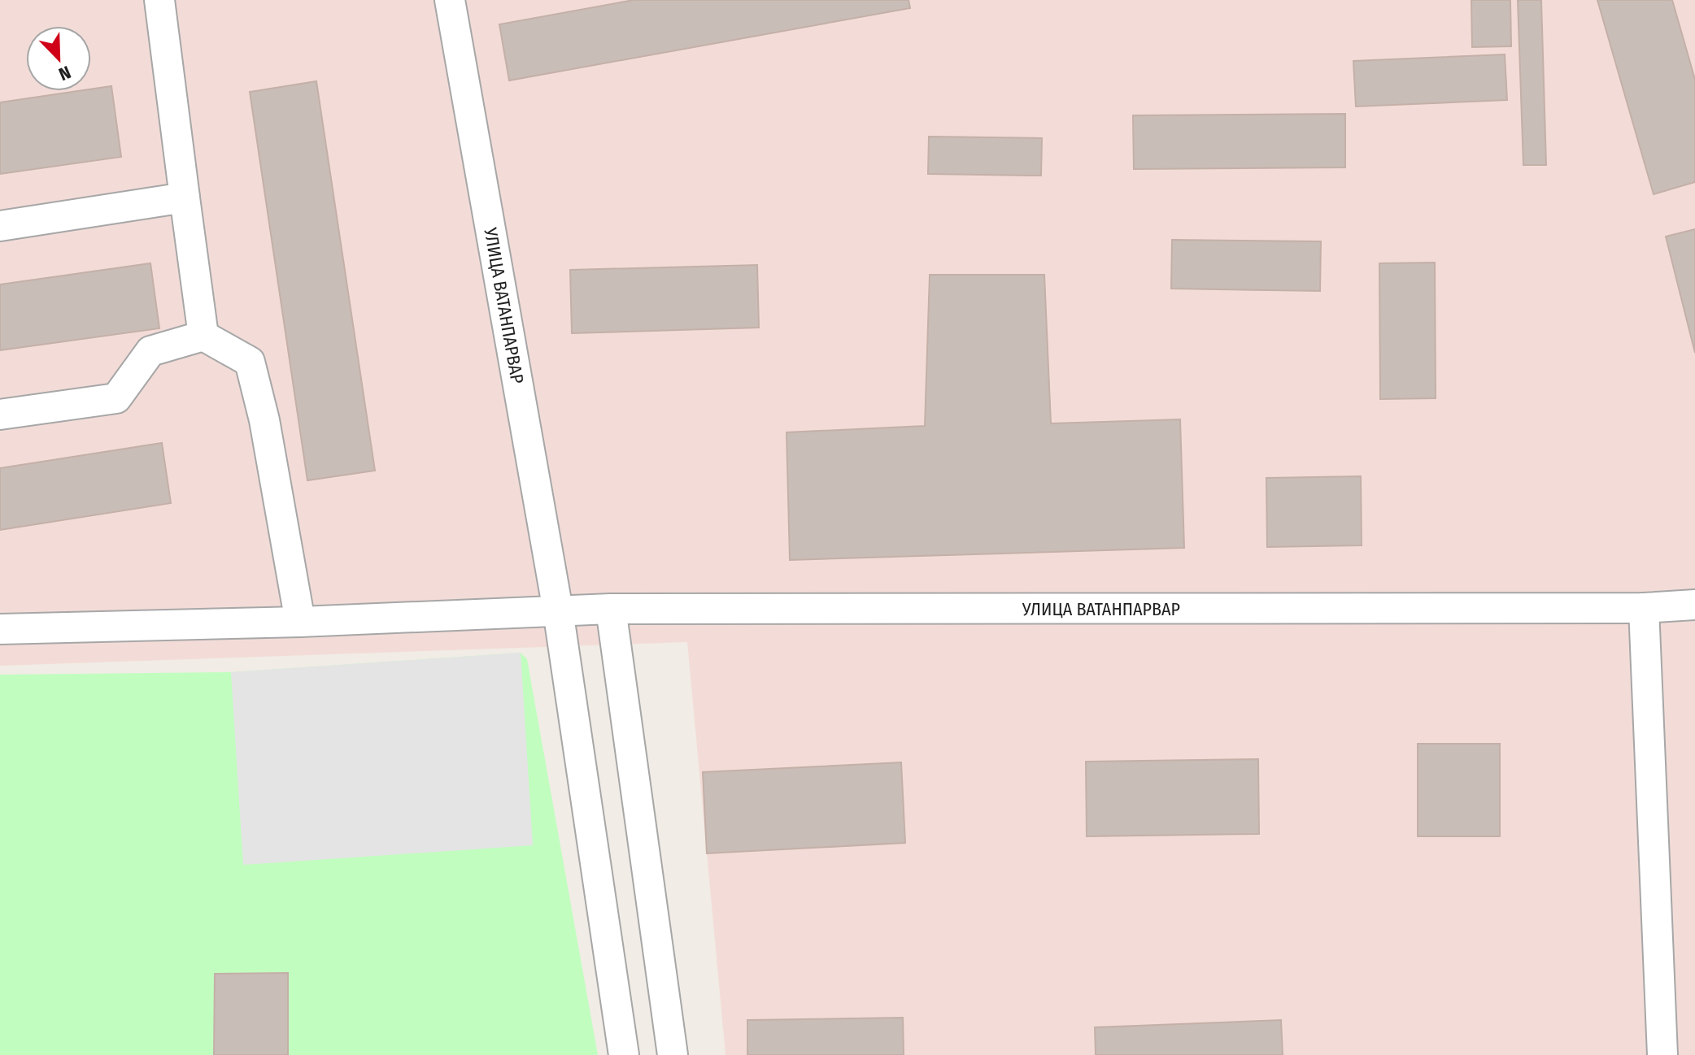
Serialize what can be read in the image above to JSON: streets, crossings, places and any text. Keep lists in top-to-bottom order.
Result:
{
  "streets": {
    "street": ["УЛИЦА ВАТАНПАРВАР"]
  },
  "north": "bottom right"
}
